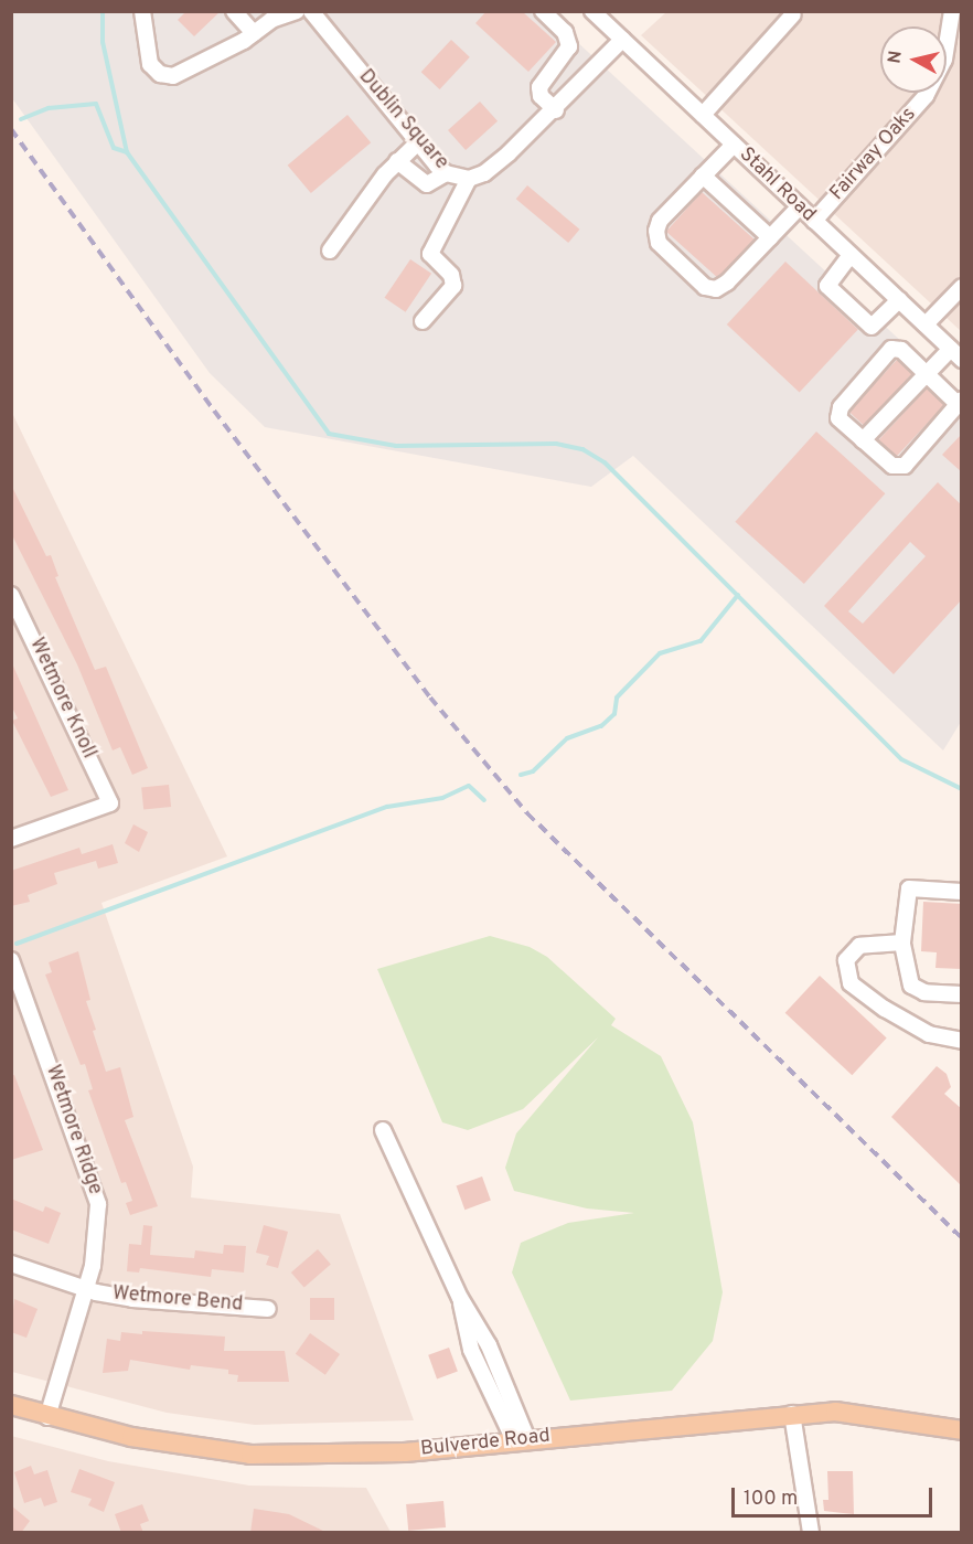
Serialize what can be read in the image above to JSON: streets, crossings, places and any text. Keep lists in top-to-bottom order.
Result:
{
  "streets": {
    "main road": ["Bulverde Road"],
    "street": [
      "Dublin Square",
      "Fairway Oaks",
      "Stahl Road",
      "Wetmore Knoll",
      "Wetmore Ridge",
      "Wetmore Bend"
    ]
  },
  "crossings": [
    ["Dublin Square", "Stahl Road"],
    ["Fairway Oaks", "Stahl Road"],
    ["Wetmore Ridge", "Wetmore Bend"],
    ["Wetmore Ridge", "Bulverde Road"]
  ],
  "scale_bar": "100 m",
  "north": "left"
}
